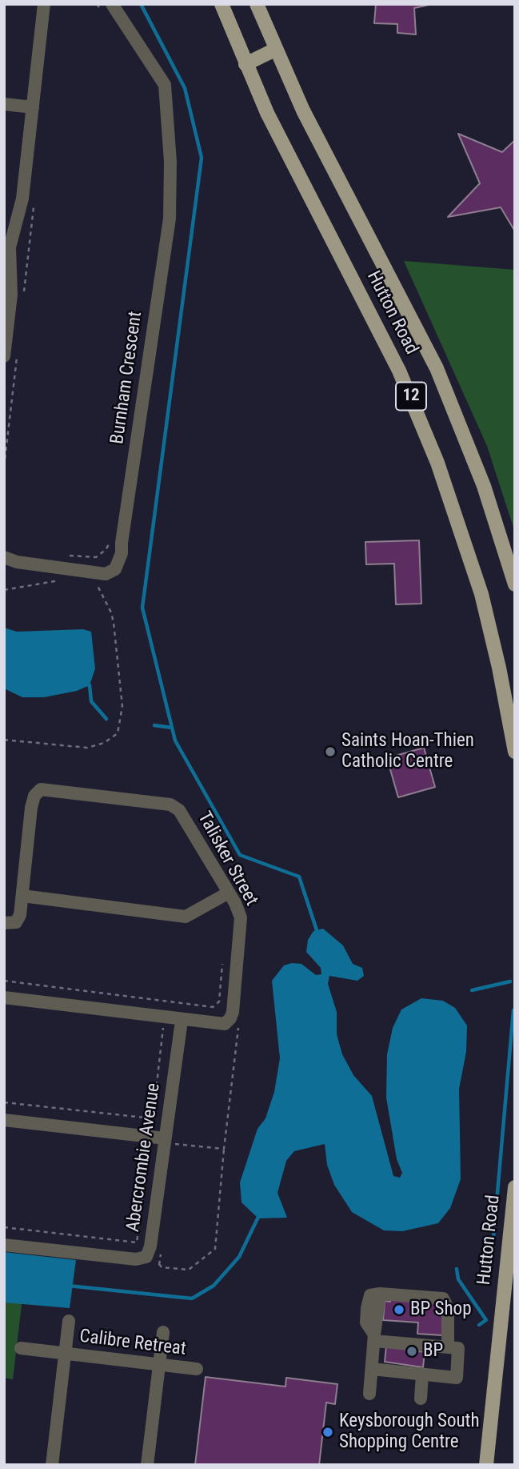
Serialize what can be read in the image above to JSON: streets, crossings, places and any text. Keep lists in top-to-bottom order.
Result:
{
  "streets": {
    "main road": ["Hutton Road", "12"],
    "street": [
      "Burnham Crescent",
      "Talisker Street",
      "Abercrombie Avenue",
      "Calibre Retreat"
    ]
  },
  "crossings": [
    ["Talisker Street", "Abercrombie Avenue"]
  ],
  "places": [
    "Saints Hoan-Thien Catholic Centre",
    "BP Shop",
    "BP",
    "Keysborough South Shopping Centre"
  ]
}
